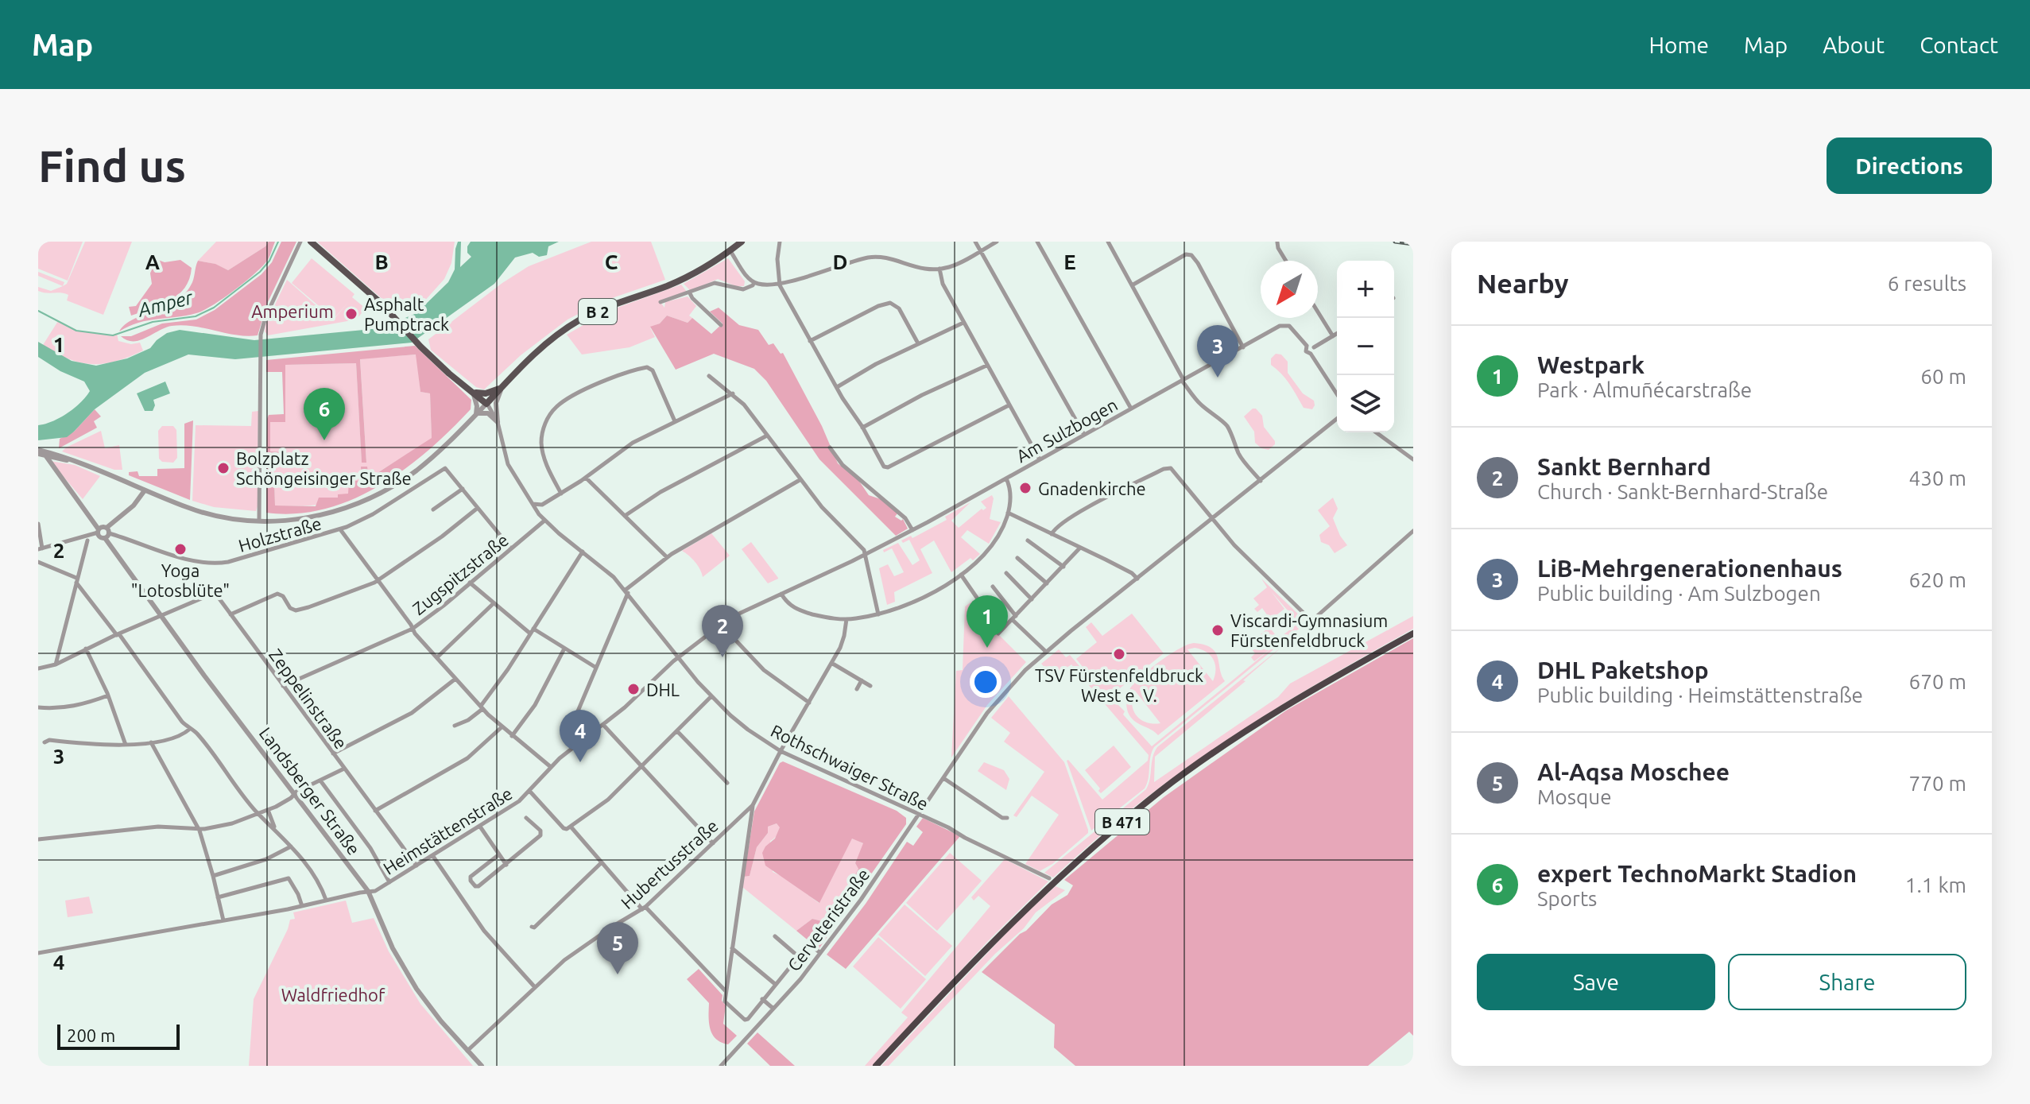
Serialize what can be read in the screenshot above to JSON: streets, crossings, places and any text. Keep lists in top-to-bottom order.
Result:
{
  "streets": {
    "highway": ["B 471"],
    "main road": ["B 2"],
    "street": [
      "Am Sulzbogen",
      "Holzstraße",
      "Zugspitzstraße",
      "Zeppelinstraße",
      "Rothschwaiger Straße",
      "Landsberger Straße",
      "Heimstättenstraße",
      "Hubertusstraße",
      "Cerveteristraße"
    ]
  },
  "crossings": [
    ["B 2", "Rothschwaiger Straße"],
    ["Am Sulzbogen", "Heimstättenstraße"],
    ["Holzstraße", "Landsberger Straße"],
    ["Zugspitzstraße", "Zeppelinstraße"],
    ["Zugspitzstraße", "Rothschwaiger Straße"],
    ["Zeppelinstraße", "Landsberger Straße"],
    ["Zeppelinstraße", "Heimstättenstraße"],
    ["Rothschwaiger Straße", "Heimstättenstraße"],
    ["Rothschwaiger Straße", "Hubertusstraße"],
    ["Rothschwaiger Straße", "Cerveteristraße"],
    ["Landsberger Straße", "Heimstättenstraße"],
    ["Landsberger Straße", "Hubertusstraße"]
  ],
  "water": ["Amper"],
  "parks": ["Amperium", "Waldfriedhof"],
  "places": [
    "Asphalt Pumptrack",
    "Bolzplatz Schöngeisinger Straße",
    "Gnadenkirche",
    "Yoga \"Lotosblüte\"",
    "Viscardi-Gymnasium Fürstenfeldbruck",
    "TSV Fürstenfeldbruck West e. V.",
    "DHL"
  ],
  "scale_bar": "200 m",
  "north": "bottom left",
  "page": {
    "header": "Map",
    "nav": [
      "Home",
      "Map",
      "About",
      "Contact"
    ],
    "buttons": [
      "Directions",
      ["Save", "Share"]
    ],
    "title": "Find us",
    "heading": ["Nearby", "6 results"],
    "map_buttons": ["+", "−"],
    "list": [
      {
        "mark": "1",
        "name": "Westpark",
        "note": "Park · Almuñécarstraße",
        "value": "60 m"
      },
      {
        "mark": "2",
        "name": "Sankt Bernhard",
        "note": "Church · Sankt-Bernhard-Straße",
        "value": "430 m"
      },
      {
        "mark": "3",
        "name": "LiB-Mehrgenerationenhaus",
        "note": "Public building · Am Sulzbogen",
        "value": "620 m"
      },
      {
        "mark": "4",
        "name": "DHL Paketshop",
        "note": "Public building · Heimstättenstraße",
        "value": "670 m"
      },
      {
        "mark": "5",
        "name": "Al-Aqsa Moschee",
        "note": "Mosque",
        "value": "770 m"
      },
      {
        "mark": "6",
        "name": "expert TechnoMarkt Stadion",
        "note": "Sports",
        "value": "1.1 km"
      }
    ],
    "pins": [
      "3",
      "6",
      "1",
      "2",
      "4",
      "5"
    ],
    "scale": "200 m"
  },
  "grid": {
    "columns": [
      "A",
      "B",
      "C",
      "D",
      "E"
    ],
    "rows": [
      "1",
      "2",
      "3",
      "4"
    ]
  }
}
